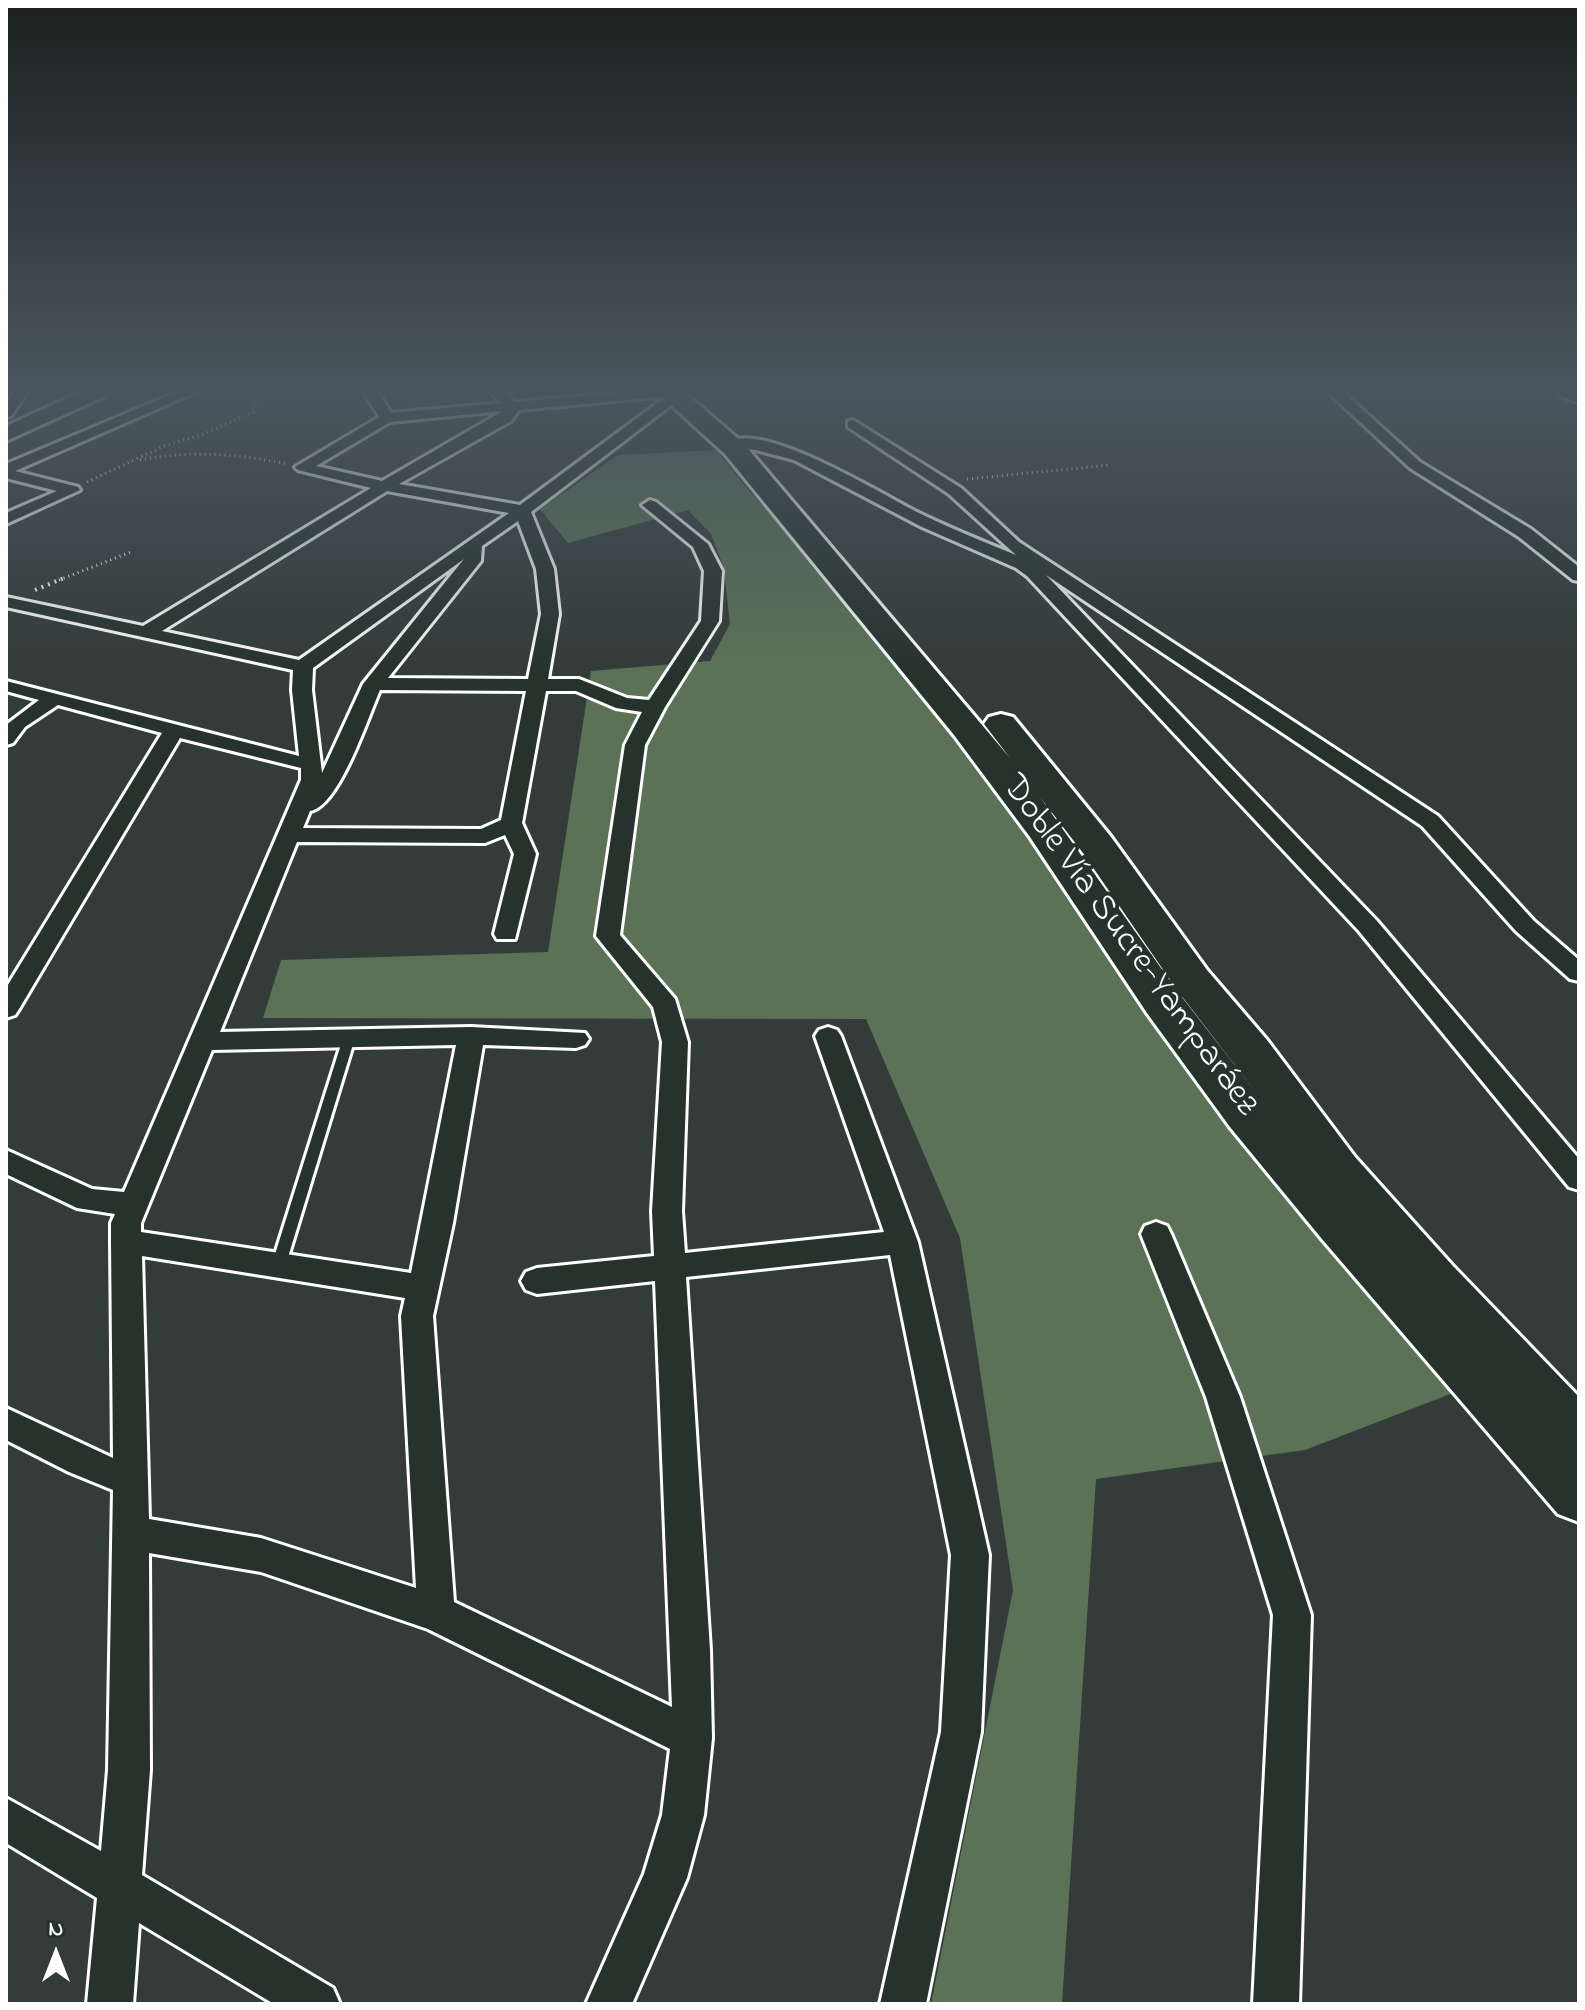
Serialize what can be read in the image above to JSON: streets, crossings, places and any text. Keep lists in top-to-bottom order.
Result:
{
  "streets": {
    "highway": ["Doble Vía Sucre-Yamparáez"]
  },
  "north": "top"
}
